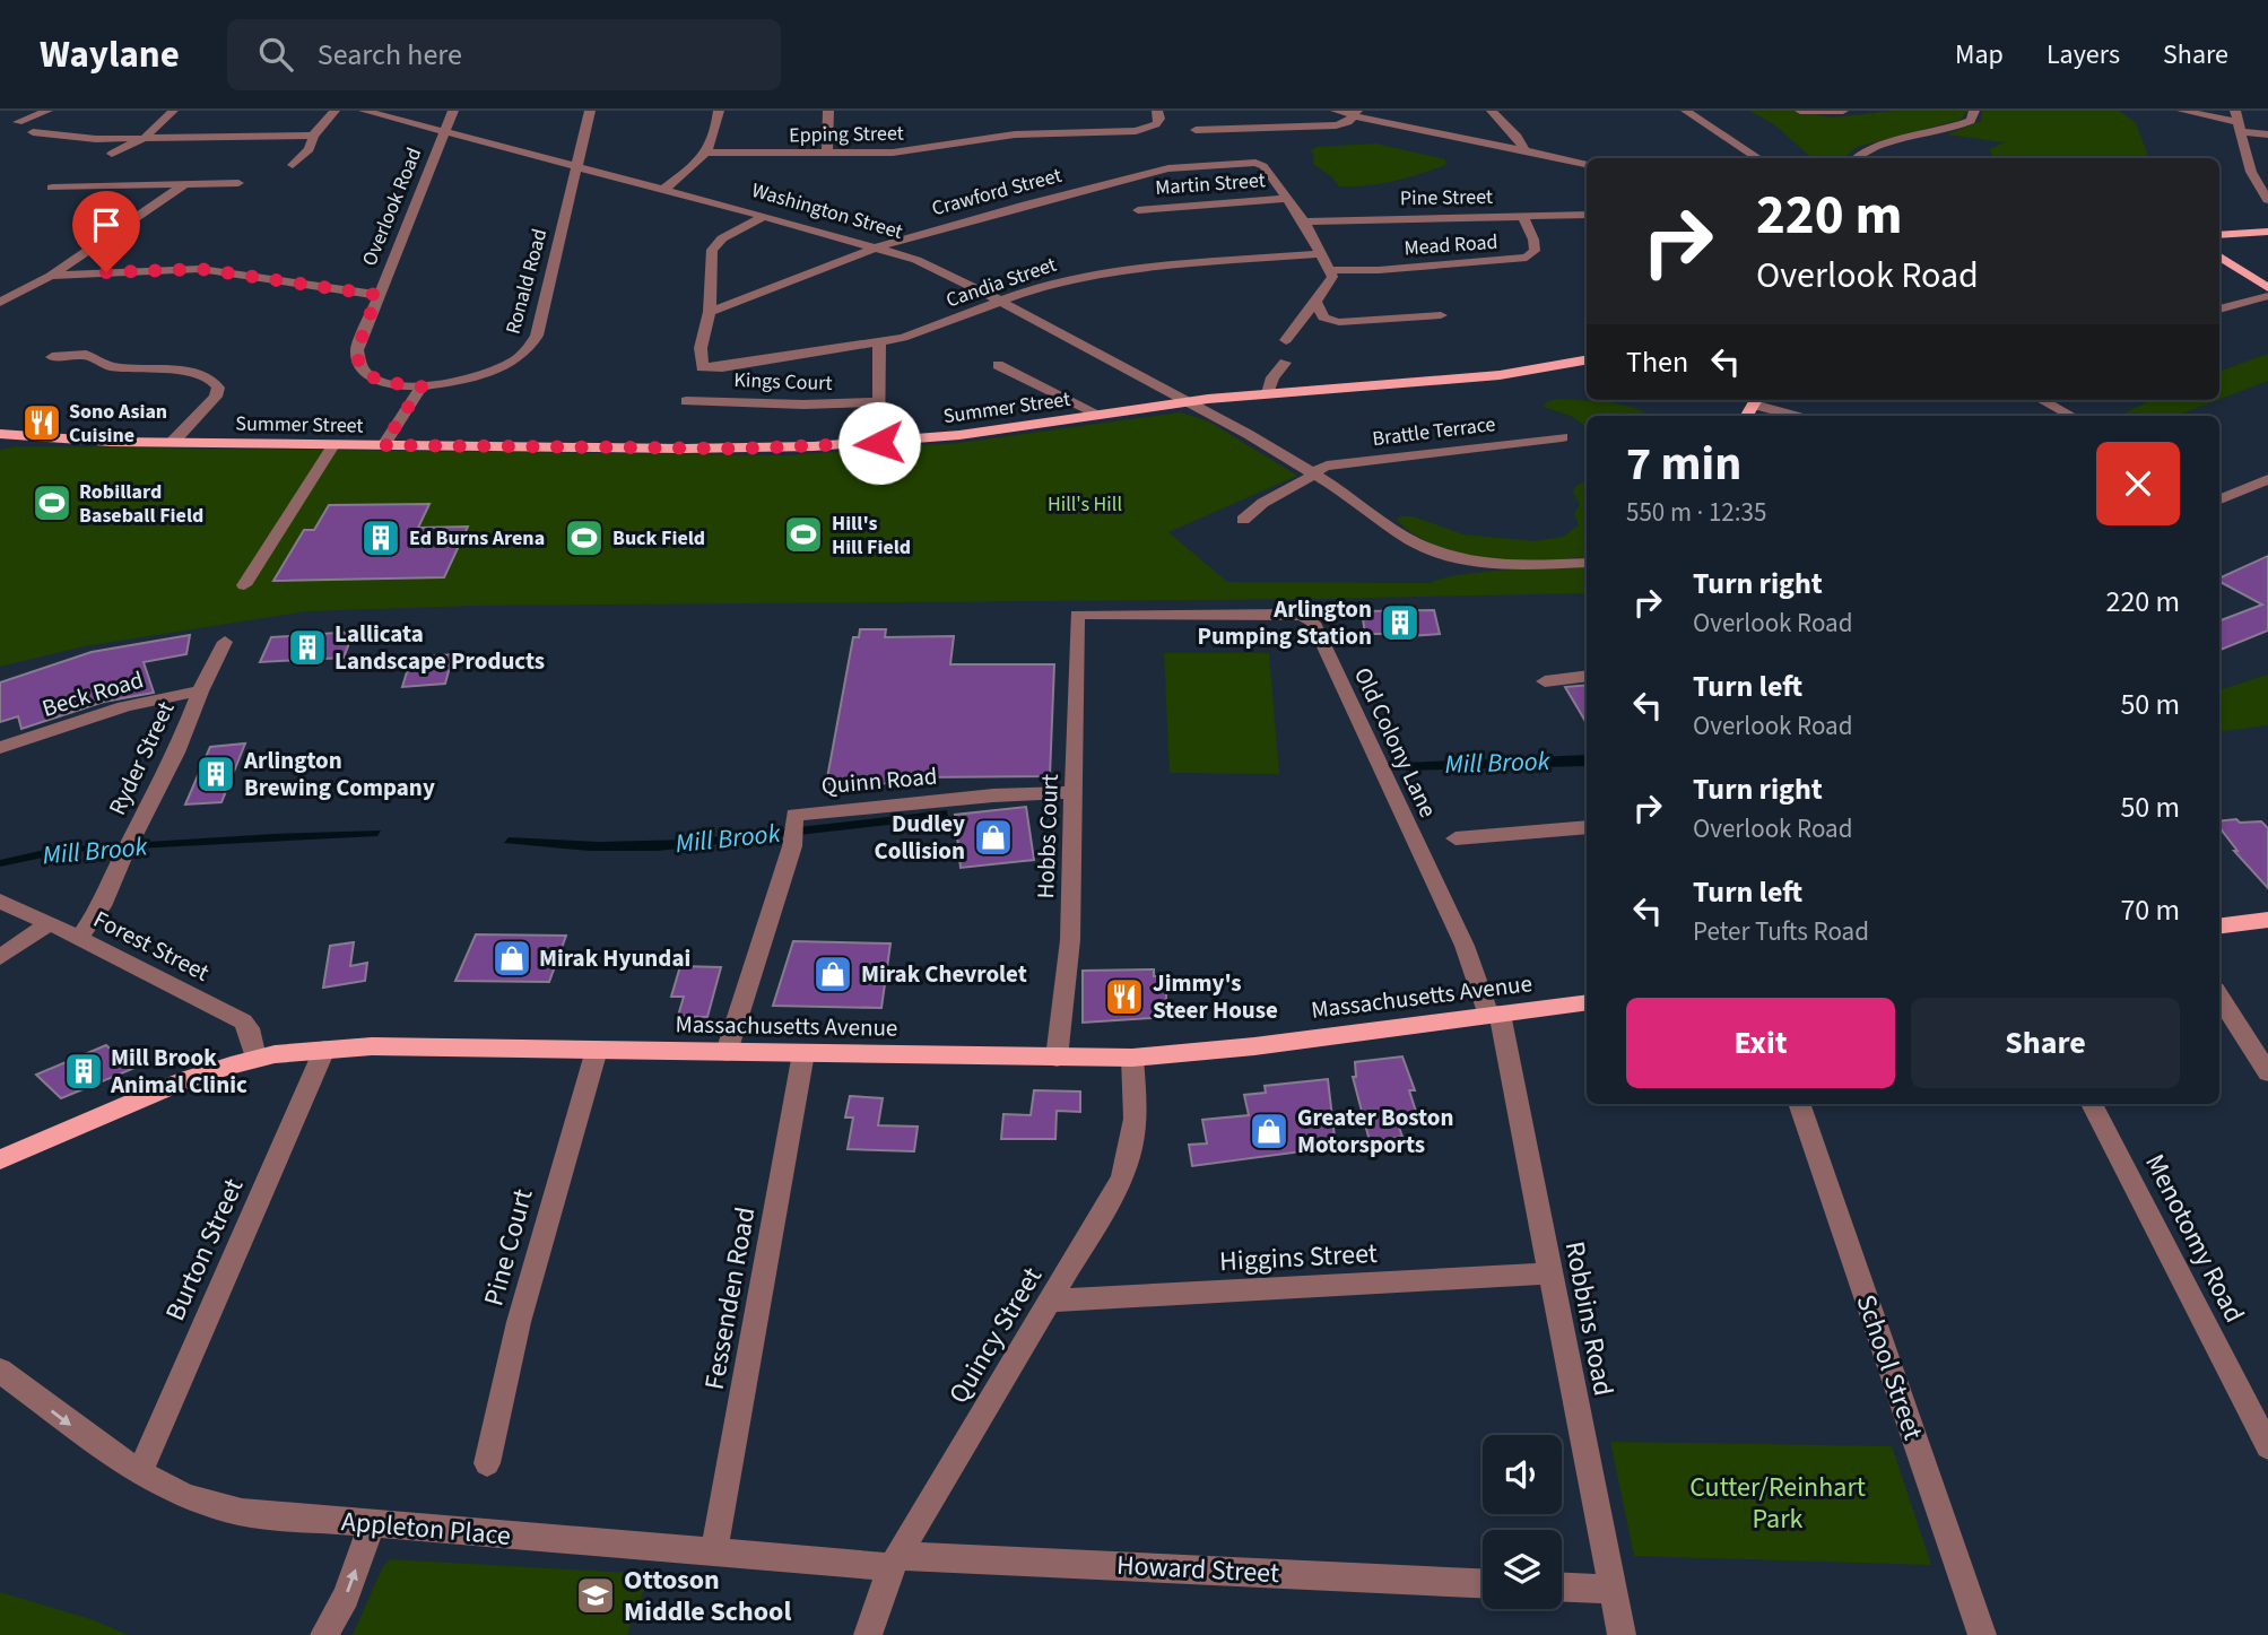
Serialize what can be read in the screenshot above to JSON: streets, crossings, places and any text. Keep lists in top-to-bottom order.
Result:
{
  "streets": {
    "main road": ["Summer Street", "Massachusetts Avenue"],
    "street": [
      "Epping Street",
      "Martin Street",
      "Crawford Street",
      "Pine Street",
      "Overlook Road",
      "Washington Street",
      "Mead Road",
      "Ronald Road",
      "Candia Street",
      "Kings Court",
      "Brattle Terrace",
      "Beck Road",
      "Old Colony Lane",
      "Ryder Street",
      "Quinn Road",
      "Hobbs Court",
      "Forest Street",
      "Menotomy Road",
      "Pine Court",
      "Burton Street",
      "Higgins Street",
      "Fessenden Road",
      "Robbins Road",
      "Quincy Street",
      "School Street",
      "Appleton Place",
      "Howard Street"
    ]
  },
  "crossings": [
    ["Martin Street", "Crawford Street"],
    ["Crawford Street", "Washington Street"],
    ["Crawford Street", "Candia Street"],
    ["Pine Street", "Mead Road"],
    ["Overlook Road", "Washington Street"],
    ["Overlook Road", "Ronald Road"],
    ["Washington Street", "Ronald Road"],
    ["Washington Street", "Candia Street"],
    ["Washington Street", "Summer Street"],
    ["Washington Street", "Brattle Terrace"],
    ["Beck Road", "Ryder Street"],
    ["Old Colony Lane", "Hobbs Court"],
    ["Old Colony Lane", "Massachusetts Avenue"],
    ["Old Colony Lane", "Robbins Road"],
    ["Ryder Street", "Forest Street"],
    ["Quinn Road", "Hobbs Court"],
    ["Quinn Road", "Massachusetts Avenue"],
    ["Hobbs Court", "Massachusetts Avenue"],
    ["Forest Street", "Massachusetts Avenue"],
    ["Massachusetts Avenue", "Pine Court"],
    ["Massachusetts Avenue", "Burton Street"],
    ["Massachusetts Avenue", "Fessenden Road"],
    ["Massachusetts Avenue", "Robbins Road"],
    ["Massachusetts Avenue", "Quincy Street"],
    ["Burton Street", "Appleton Place"],
    ["Higgins Street", "Robbins Road"],
    ["Higgins Street", "Quincy Street"],
    ["Fessenden Road", "Appleton Place"],
    ["Quincy Street", "Appleton Place"],
    ["Quincy Street", "Howard Street"],
    ["Appleton Place", "Howard Street"]
  ],
  "water": ["Mill Brook"],
  "parks": ["Hill's Hill", "Cutter/Reinhart Park"],
  "places": {
    "restaurant": ["Sono Asian Cuisine", "Jimmy's Steer House"],
    "sports": ["Robillard Baseball Field", "Hill's Hill Field", "Buck Field"],
    "building": [
      "Ed Burns Arena",
      "Arlington Pumping Station",
      "Lallicata Landscape Products",
      "Arlington Brewing Company",
      "Mill Brook Animal Clinic"
    ],
    "shop": [
      "Dudley Collision",
      "Mirak Hyundai",
      "Mirak Chevrolet",
      "Greater Boston Motorsports"
    ],
    "school or university": ["Ottoson Middle School"]
  },
  "page": {
    "header": "Waylane",
    "search": "Search here",
    "nav": ["Map", "Layers", "Share"],
    "turn": ["220 m", "Overlook Road"],
    "then": "Then",
    "heading": ["7 min", "550 m · 12:35"],
    "list": [
      {
        "name": "Turn right",
        "note": "Overlook Road",
        "value": "220 m"
      },
      {
        "name": "Turn left",
        "note": "Overlook Road",
        "value": "50 m"
      },
      {
        "name": "Turn right",
        "note": "Overlook Road",
        "value": "50 m"
      },
      {
        "name": "Turn left",
        "note": "Peter Tufts Road",
        "value": "70 m"
      }
    ],
    "buttons": ["Exit", "Share"]
  }
}
